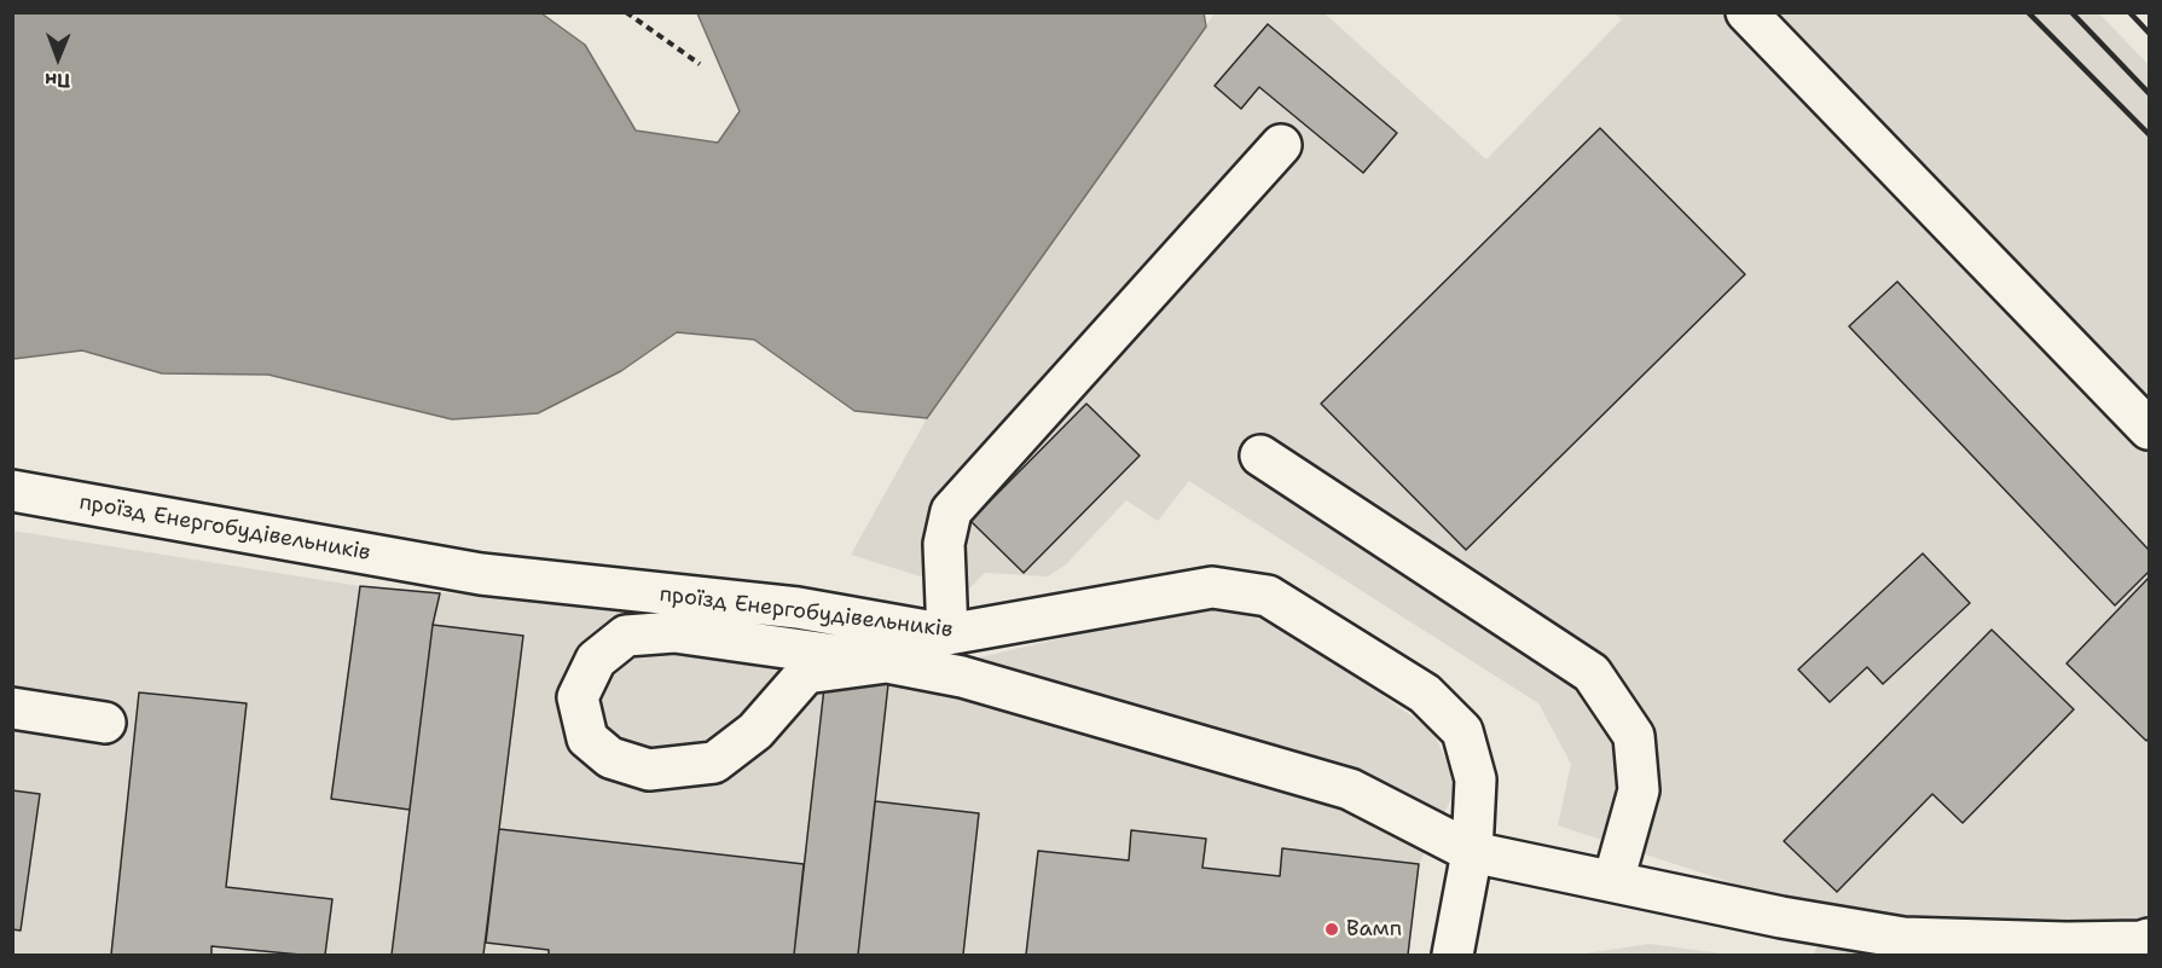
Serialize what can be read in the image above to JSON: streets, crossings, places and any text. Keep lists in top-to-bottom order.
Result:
{
  "streets": {
    "street": ["проїзд Енергобудівельників"]
  },
  "places": ["Вамп"],
  "north": "bottom"
}
